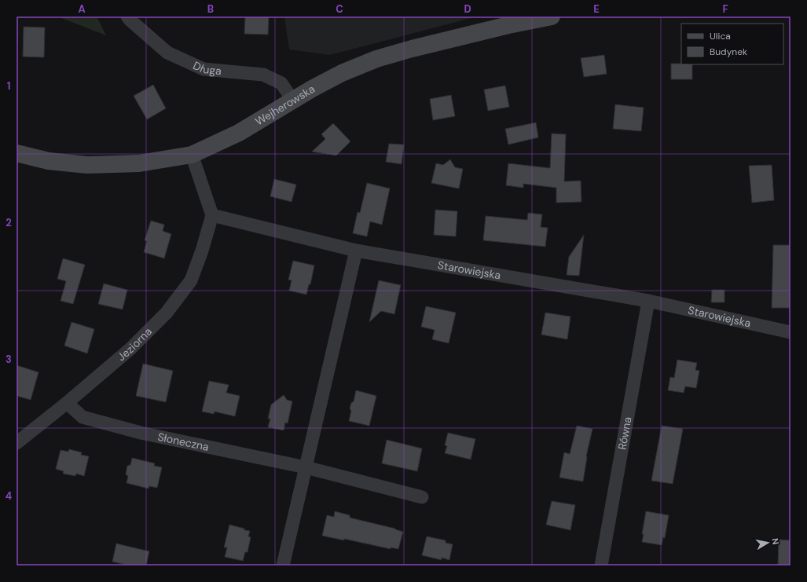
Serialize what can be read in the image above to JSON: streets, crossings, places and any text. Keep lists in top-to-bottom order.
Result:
{
  "streets": {
    "street": [
      "Długa",
      "Wejherowska",
      "Starowiejska",
      "Jeziorna",
      "Równa",
      "Słoneczna"
    ]
  },
  "crossings": [
    ["Długa", "Wejherowska"],
    ["Starowiejska", "Jeziorna"],
    ["Starowiejska", "Równa"],
    ["Jeziorna", "Słoneczna"]
  ],
  "legend": ["Ulica", "Budynek"],
  "north": "right",
  "grid": {
    "columns": [
      "A",
      "B",
      "C",
      "D",
      "E",
      "F"
    ],
    "rows": [
      "1",
      "2",
      "3",
      "4"
    ]
  }
}
